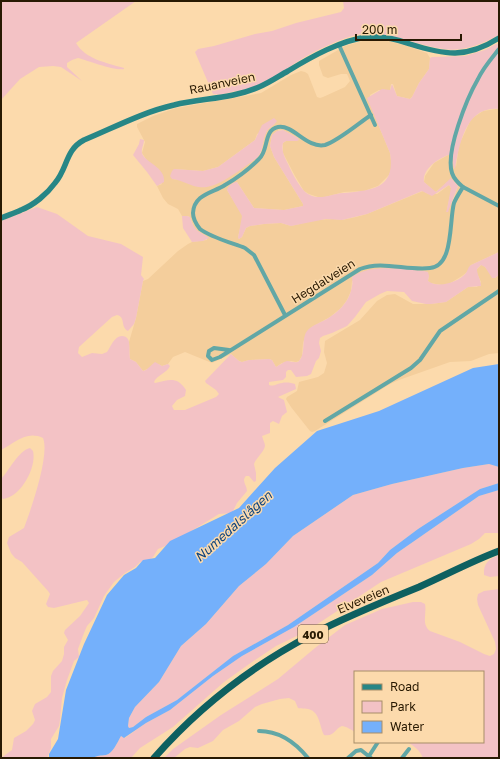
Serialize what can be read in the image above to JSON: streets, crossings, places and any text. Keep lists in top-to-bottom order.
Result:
{
  "streets": {
    "highway": ["Elveveien", "400"],
    "main road": ["Rauanveien"],
    "street": ["Hegdalveien"]
  },
  "water": ["Numedalslågen"],
  "legend": ["Road", "Park", "Water"],
  "scale_bar": "200 m"
}
